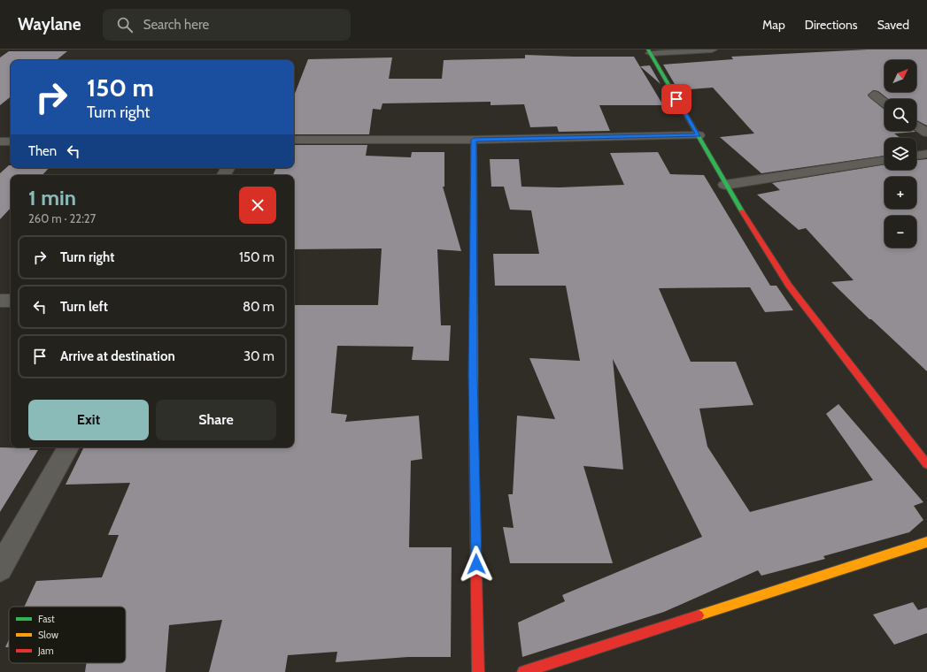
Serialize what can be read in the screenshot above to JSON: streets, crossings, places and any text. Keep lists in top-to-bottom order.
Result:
{
  "legend": ["Fast", "Slow", "Jam"],
  "north": "top right",
  "page": {
    "header": "Waylane",
    "search": "Search here",
    "nav": ["Map", "Directions", "Saved"],
    "map_buttons": ["+", "−"],
    "turn": ["150 m", "Turn right"],
    "then": "Then",
    "heading": ["1 min", "260 m · 22:27"],
    "list": [
      {
        "name": "Turn right",
        "value": "150 m"
      },
      {
        "name": "Turn left",
        "value": "80 m"
      },
      {
        "name": "Arrive at destination",
        "value": "30 m"
      }
    ],
    "buttons": ["Exit", "Share"]
  }
}
